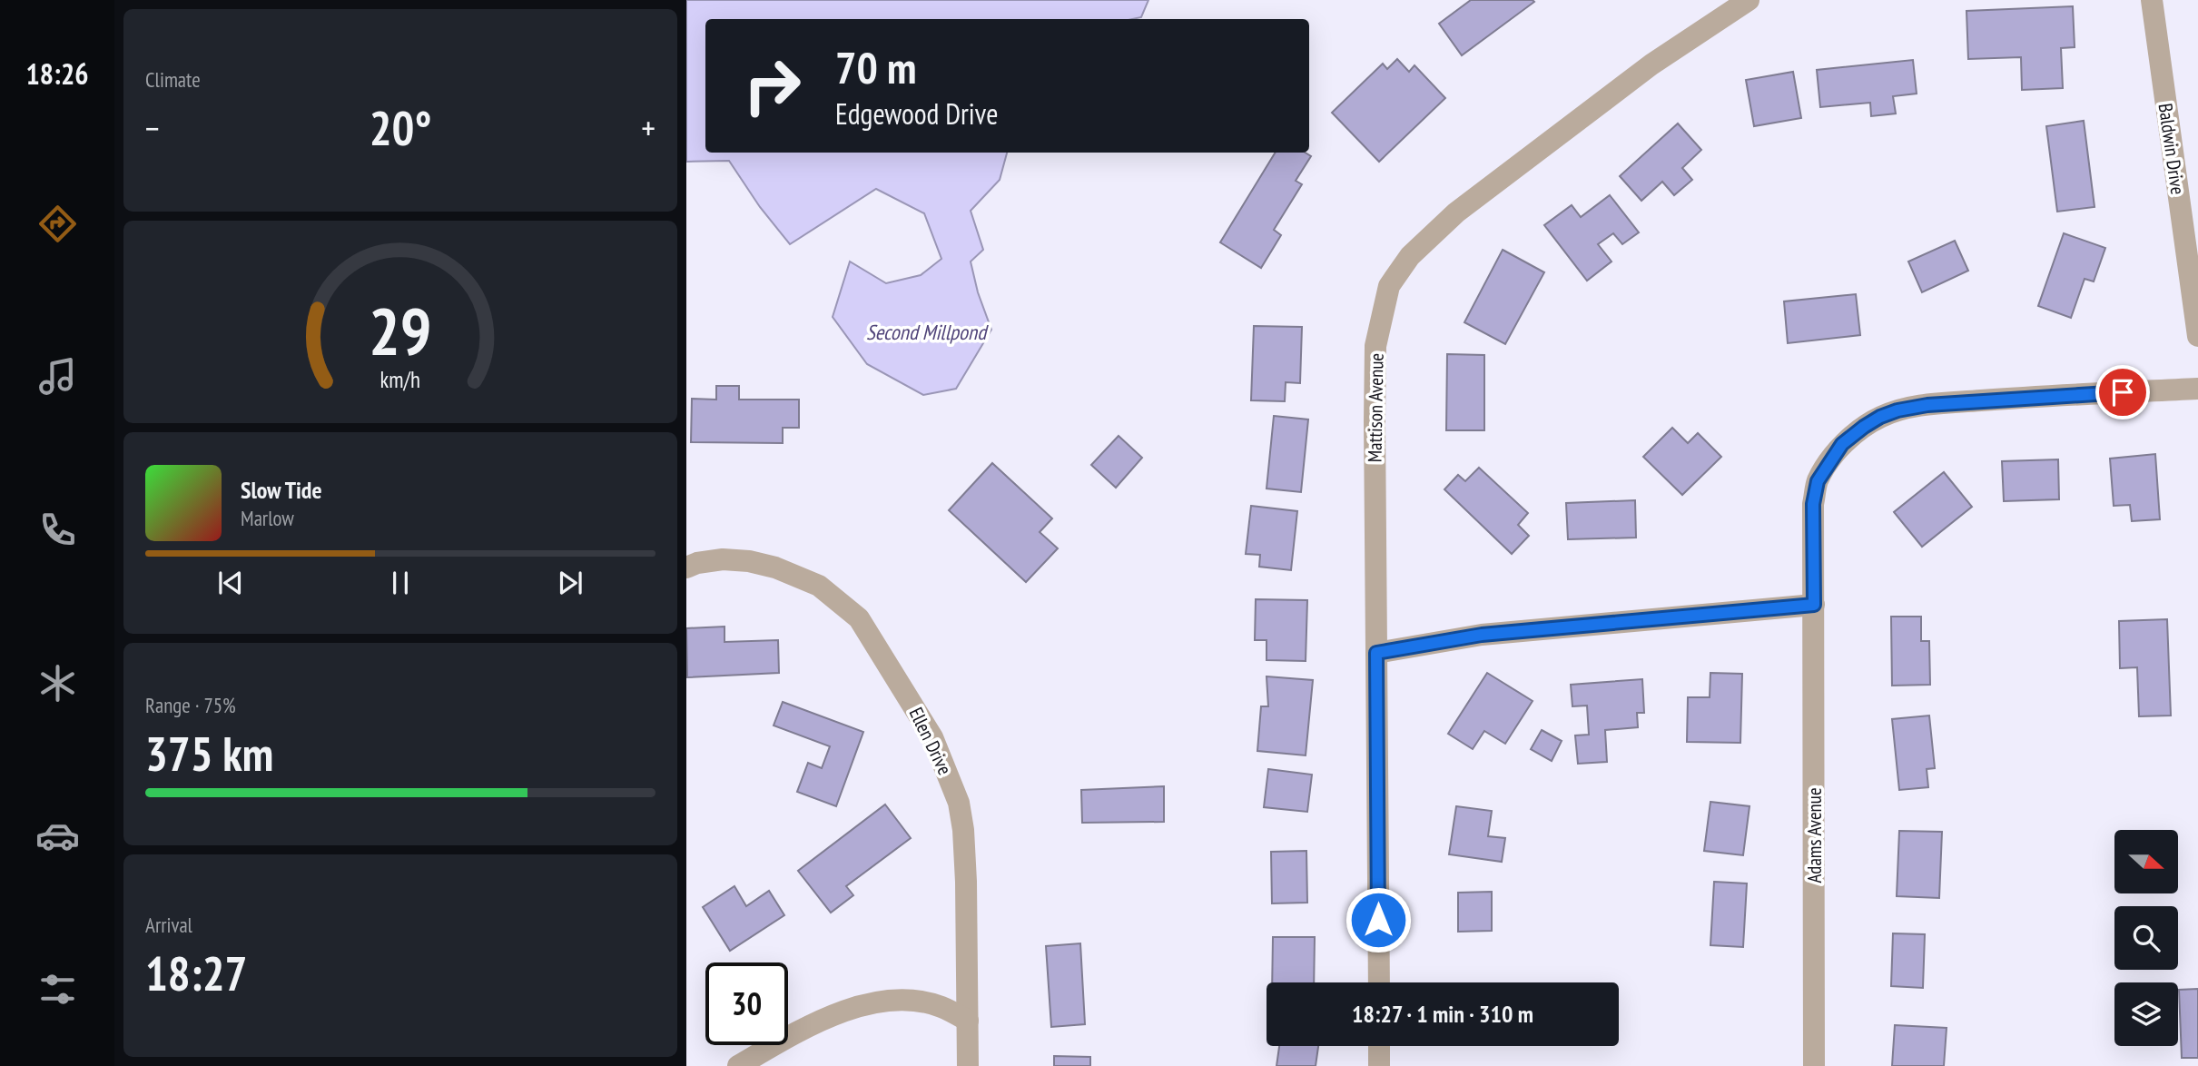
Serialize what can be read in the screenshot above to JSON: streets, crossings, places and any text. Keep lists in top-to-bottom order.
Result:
{
  "streets": {
    "street": [
      "Baldwin Drive",
      "Mattison Avenue",
      "Ellen Drive",
      "Adams Avenue"
    ]
  },
  "water": ["Second Millpond"],
  "north": "right",
  "page": {
    "tabs": "18:26",
    "tile": [
      "Climate",
      ["Range · 75%", "375 km"],
      ["Arrival", "18:27"]
    ],
    "turn": ["70 m", "Edgewood Drive"],
    "heat": ["−", "20°", "+"],
    "song": ["Slow Tide", "Marlow"],
    "limit": "30",
    "trip": "18:27 · 1 min · 310 m",
    "gauge": ["29", "km/h"]
  }
}
